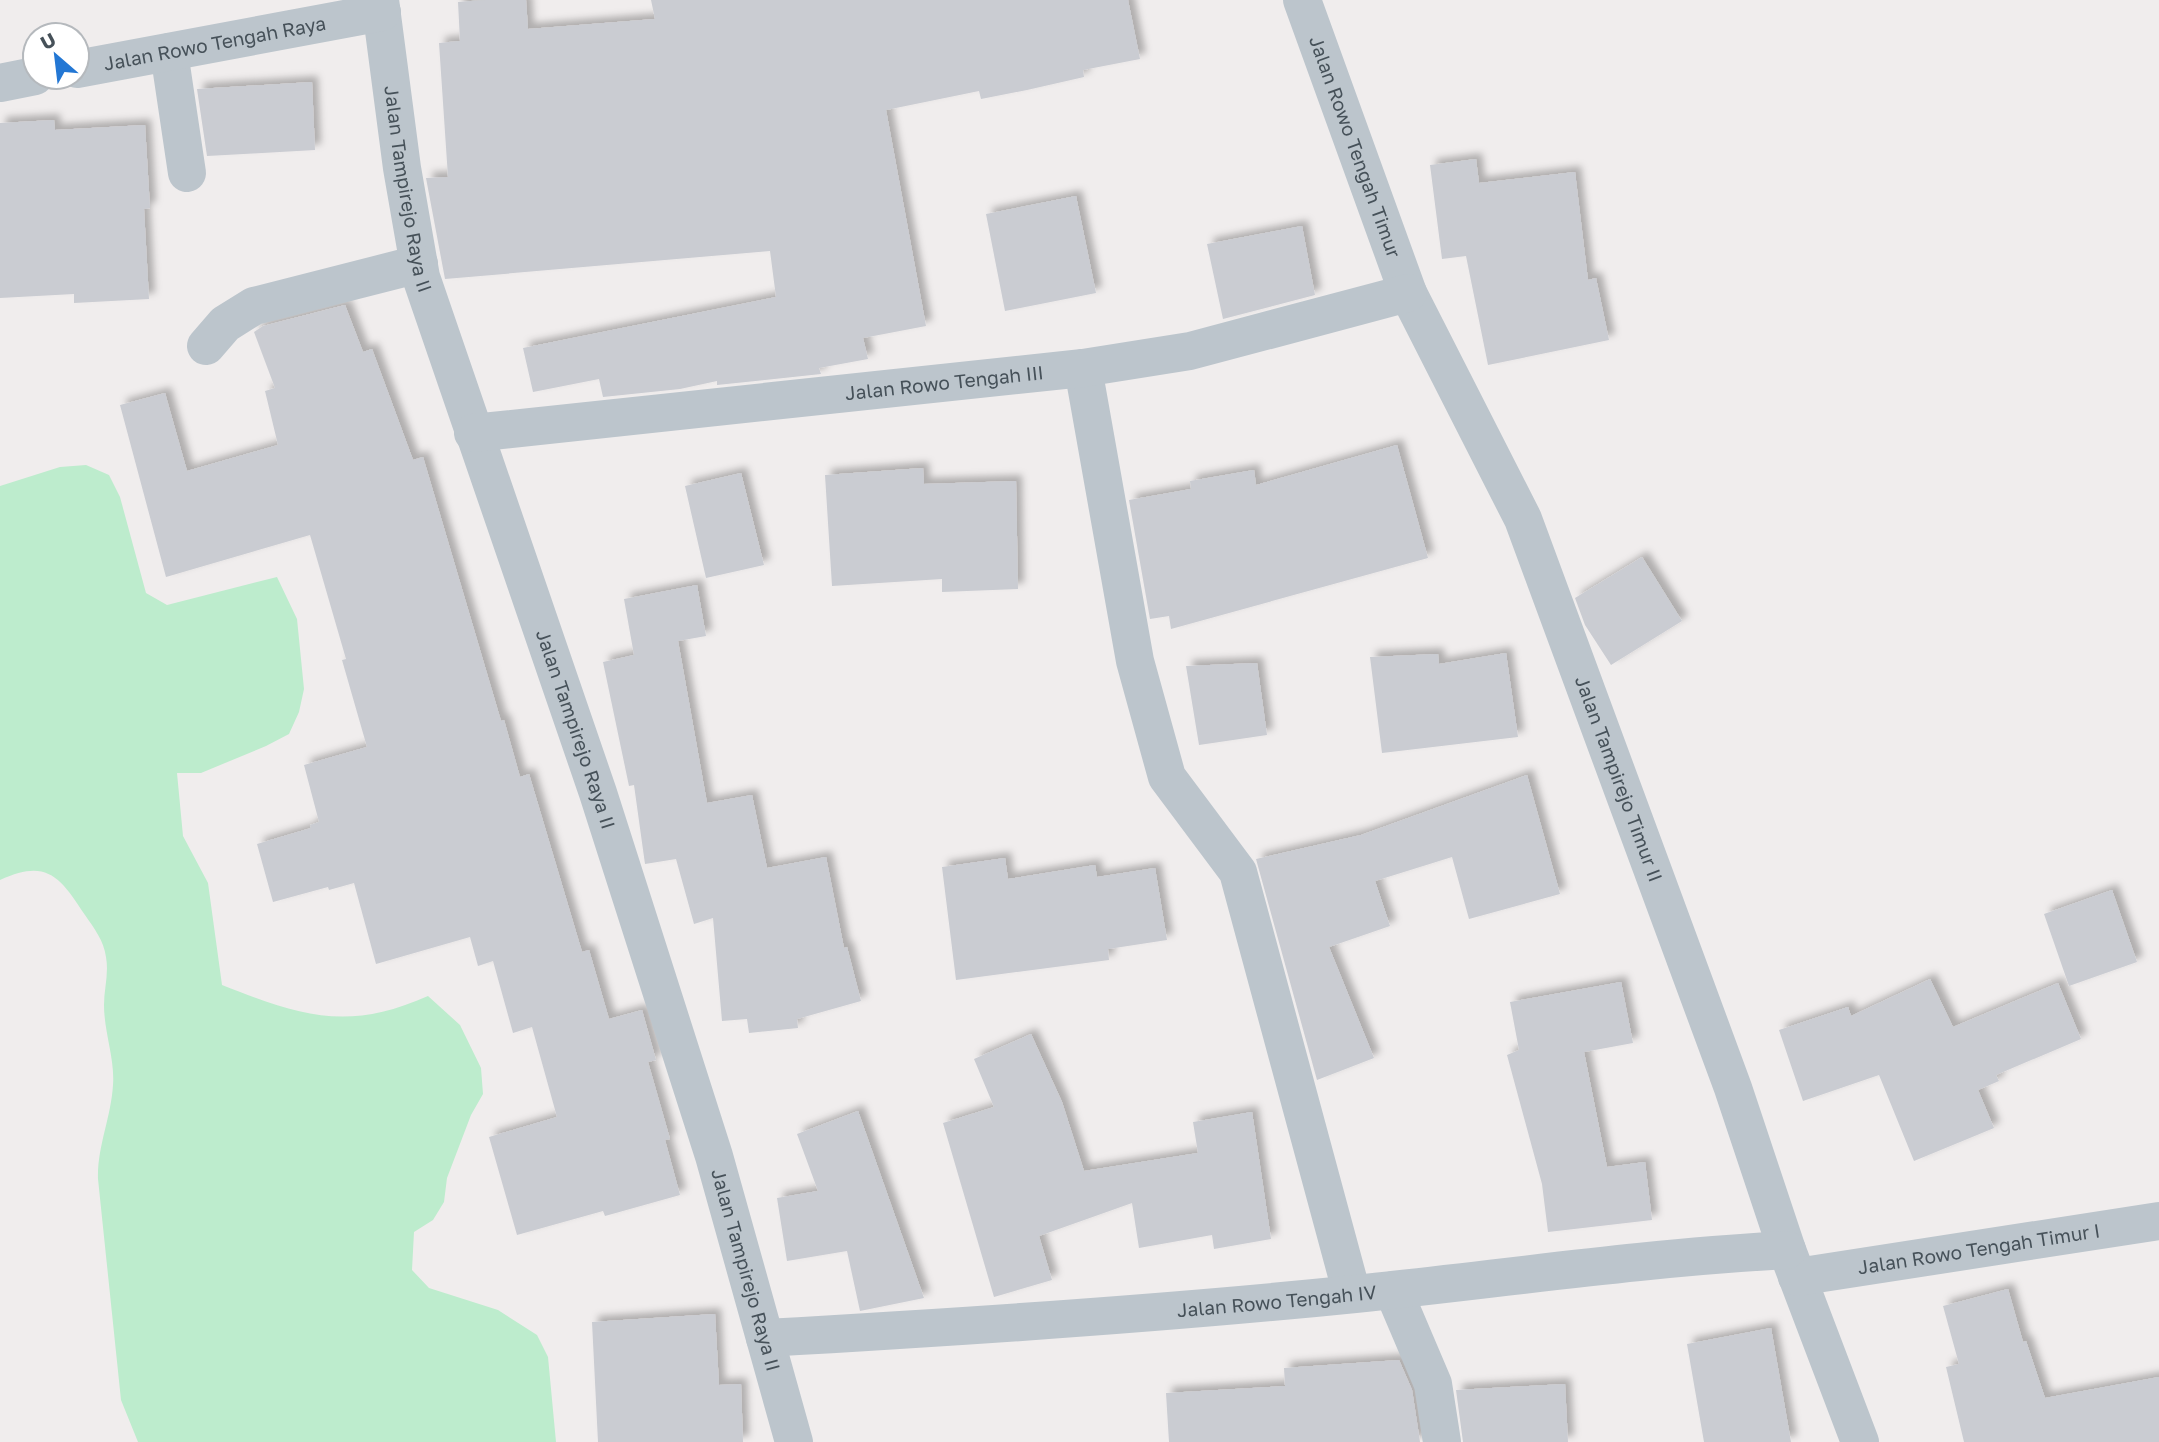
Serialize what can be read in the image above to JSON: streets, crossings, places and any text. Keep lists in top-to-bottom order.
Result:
{
  "streets": {
    "street": [
      "Jalan Rowo Tengah Raya",
      "Jalan Rowo Tengah Timur",
      "Jalan Tampirejo Raya II",
      "Jalan Rowo Tengah III",
      "Jalan Tampirejo Timur II",
      "Jalan Rowo Tengah Timur I",
      "Jalan Rowo Tengah IV"
    ]
  },
  "crossings": [
    ["Jalan Rowo Tengah Raya", "Jalan Tampirejo Raya II"],
    ["Jalan Rowo Tengah Timur", "Jalan Rowo Tengah III"],
    ["Jalan Rowo Tengah Timur", "Jalan Tampirejo Timur II"],
    ["Jalan Tampirejo Raya II", "Jalan Rowo Tengah III"],
    ["Jalan Tampirejo Raya II", "Jalan Rowo Tengah IV"],
    ["Jalan Rowo Tengah III", "Jalan Tampirejo Timur II"],
    ["Jalan Tampirejo Timur II", "Jalan Rowo Tengah Timur I"],
    ["Jalan Tampirejo Timur II", "Jalan Rowo Tengah IV"],
    ["Jalan Rowo Tengah Timur I", "Jalan Rowo Tengah IV"]
  ],
  "north": "top left"
}
